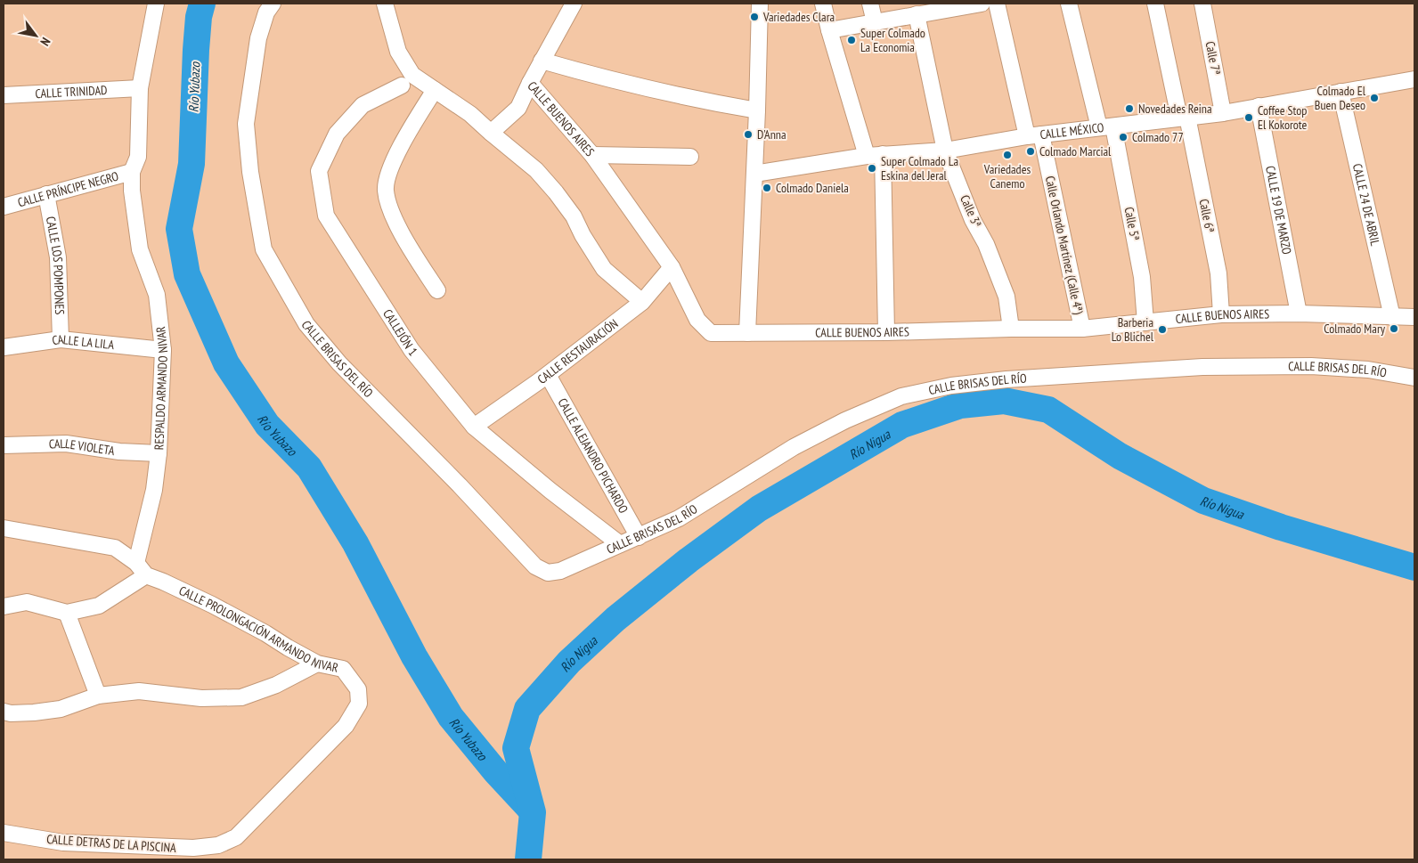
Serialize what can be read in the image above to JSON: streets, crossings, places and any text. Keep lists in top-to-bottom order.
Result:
{
  "streets": {
    "street": [
      "Calle 7ª",
      "CALLE TRINIDAD",
      "CALLE BUENOS AIRES",
      "CALLE MÉXICO",
      "CALLE PRÍNCIPE NEGRO",
      "CALLE 24 DE ABRIL",
      "CALLE 19 DE MARZO",
      "Calle 3ª",
      "Calle 6ª",
      "Calle 5ª",
      "Calle Orlando Martínez (Calle 4ª)",
      "CALLE LOS POMPONES",
      "CALLEJÓN 1",
      "CALLE LA LILA",
      "CALLE RESTAURACIÓN",
      "CALLE BRISAS DEL RÍO",
      "RESPALDO ARMANDO NIVAR",
      "CALLE VIOLETA",
      "CALLE ALEJANDRO PICHARDO",
      "CALLE PROLONGACIÓN ARMANDO NIVAR",
      "CALLE DETRAS DE LA PISCINA"
    ]
  },
  "crossings": [
    ["Calle 7ª", "CALLE MÉXICO"],
    ["CALLE TRINIDAD", "RESPALDO ARMANDO NIVAR"],
    ["CALLE BUENOS AIRES", "CALLE 24 DE ABRIL"],
    ["CALLE BUENOS AIRES", "CALLE 19 DE MARZO"],
    ["CALLE BUENOS AIRES", "Calle 3ª"],
    ["CALLE BUENOS AIRES", "Calle 6ª"],
    ["CALLE BUENOS AIRES", "Calle 5ª"],
    ["CALLE BUENOS AIRES", "Calle Orlando Martínez (Calle 4ª)"],
    ["CALLE BUENOS AIRES", "CALLE RESTAURACIÓN"],
    ["CALLE MÉXICO", "CALLE 24 DE ABRIL"],
    ["CALLE MÉXICO", "CALLE 19 DE MARZO"],
    ["CALLE MÉXICO", "Calle 3ª"],
    ["CALLE MÉXICO", "Calle 6ª"],
    ["CALLE MÉXICO", "Calle 5ª"],
    ["CALLE MÉXICO", "Calle Orlando Martínez (Calle 4ª)"],
    ["CALLE PRÍNCIPE NEGRO", "CALLE LOS POMPONES"],
    ["CALLE PRÍNCIPE NEGRO", "RESPALDO ARMANDO NIVAR"],
    ["CALLE LOS POMPONES", "CALLE LA LILA"],
    ["CALLEJÓN 1", "CALLE RESTAURACIÓN"],
    ["CALLEJÓN 1", "CALLE BRISAS DEL RÍO"],
    ["CALLE LA LILA", "RESPALDO ARMANDO NIVAR"],
    ["CALLE RESTAURACIÓN", "CALLE ALEJANDRO PICHARDO"],
    ["CALLE BRISAS DEL RÍO", "CALLE ALEJANDRO PICHARDO"],
    ["RESPALDO ARMANDO NIVAR", "CALLE VIOLETA"],
    ["CALLE PROLONGACIÓN ARMANDO NIVAR", "CALLE DETRAS DE LA PISCINA"]
  ],
  "water": ["Río Yubazo", "Río Nigua"],
  "places": [
    "Variedades Clara",
    "Super Colmado La Economia",
    "Colmado El Buen Deseo",
    "Novedades Reina",
    "Coffee Stop El Kokorote",
    "D'Anna",
    "Colmado 77",
    "Colmado Marcial",
    "Variedades Canemo",
    "Super Colmado La Eskina del Jeral",
    "Colmado Daniela",
    "Colmado Mary",
    "Barberia Lo Blichel"
  ],
  "north": "bottom right"
}
